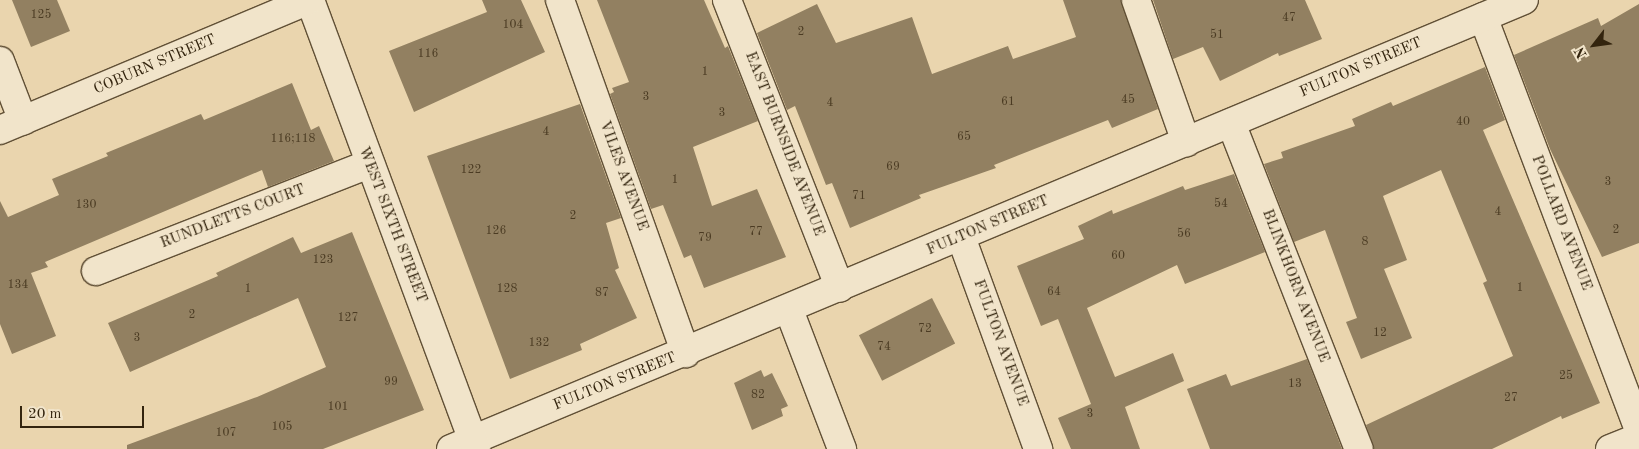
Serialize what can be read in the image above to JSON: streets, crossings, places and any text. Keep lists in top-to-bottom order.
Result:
{
  "streets": {
    "street": [
      "COBURN STREET",
      "FULTON STREET",
      "EAST BURNSIDE AVENUE",
      "VILES AVENUE",
      "RUNDLETTS COURT",
      "POLLARD AVENUE",
      "WEST SIXTH STREET",
      "BLINKHORN AVENUE",
      "FULTON AVENUE"
    ]
  },
  "crossings": [
    ["COBURN STREET", "WEST SIXTH STREET"],
    ["FULTON STREET", "EAST BURNSIDE AVENUE"],
    ["FULTON STREET", "VILES AVENUE"],
    ["FULTON STREET", "POLLARD AVENUE"],
    ["FULTON STREET", "WEST SIXTH STREET"],
    ["FULTON STREET", "BLINKHORN AVENUE"],
    ["FULTON STREET", "FULTON AVENUE"],
    ["RUNDLETTS COURT", "WEST SIXTH STREET"]
  ],
  "house_numbers": [
    "125",
    "47",
    "104",
    "2",
    "51",
    "116",
    "1",
    "3",
    "45",
    "61",
    "4",
    "3",
    "40",
    "4",
    "65",
    "116;118",
    "69",
    "122",
    "1",
    "3",
    "71",
    "54",
    "130",
    "4",
    "2",
    "2",
    "126",
    "77",
    "56",
    "79",
    "8",
    "60",
    "123",
    "134",
    "1",
    "1",
    "128",
    "64",
    "87",
    "2",
    "127",
    "72",
    "12",
    "3",
    "132",
    "74",
    "25",
    "99",
    "13",
    "82",
    "27",
    "101",
    "3",
    "105",
    "107"
  ],
  "scale_bar": "20 m",
  "north": "bottom left"
}
